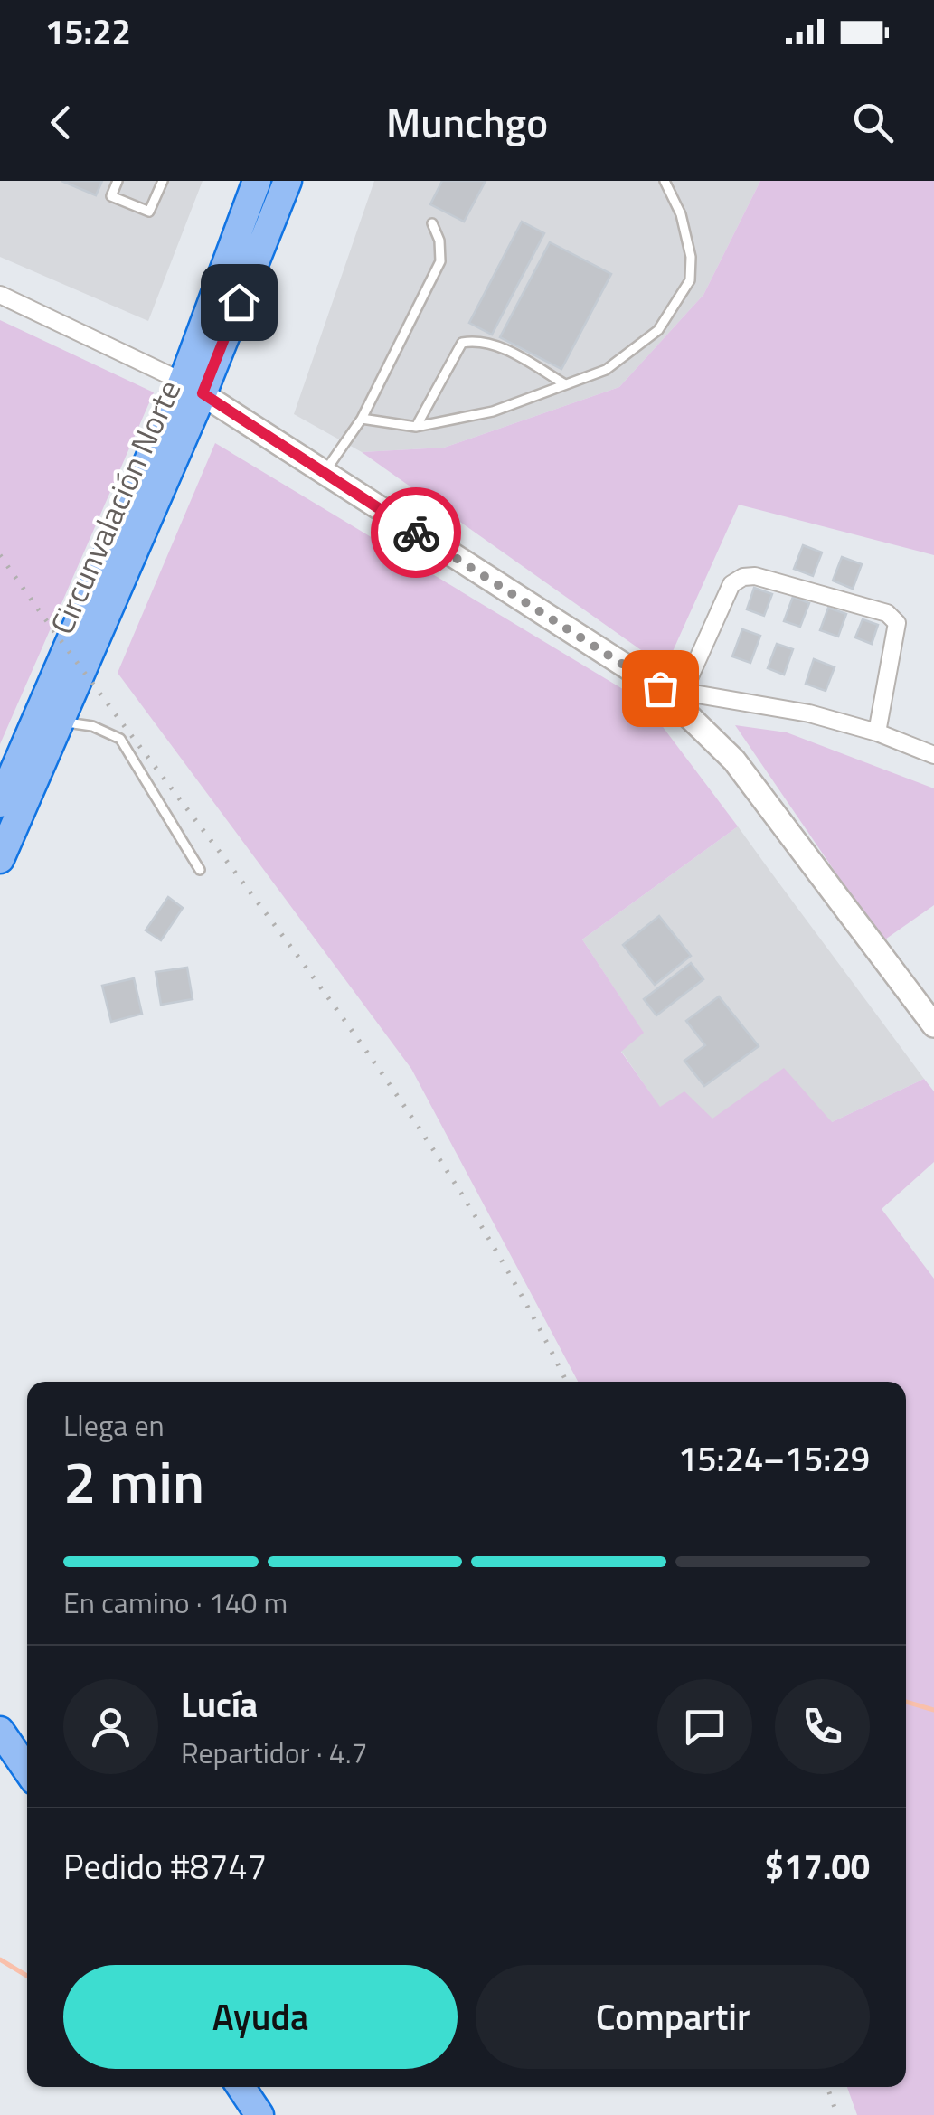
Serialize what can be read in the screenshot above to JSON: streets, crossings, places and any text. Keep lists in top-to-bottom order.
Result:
{
  "streets": {
    "highway": ["Circunvalación Norte"]
  },
  "page": {
    "status": "15:22",
    "header": "Munchgo",
    "heading": ["2 min", "Llega en", "15:24–15:29"],
    "panel": [
      "Lucía",
      "Repartidor · 4.7",
      "Pedido #8747",
      "$17.00"
    ],
    "bar": "En camino · 140 m",
    "buttons": ["Ayuda", "Compartir"]
  }
}
